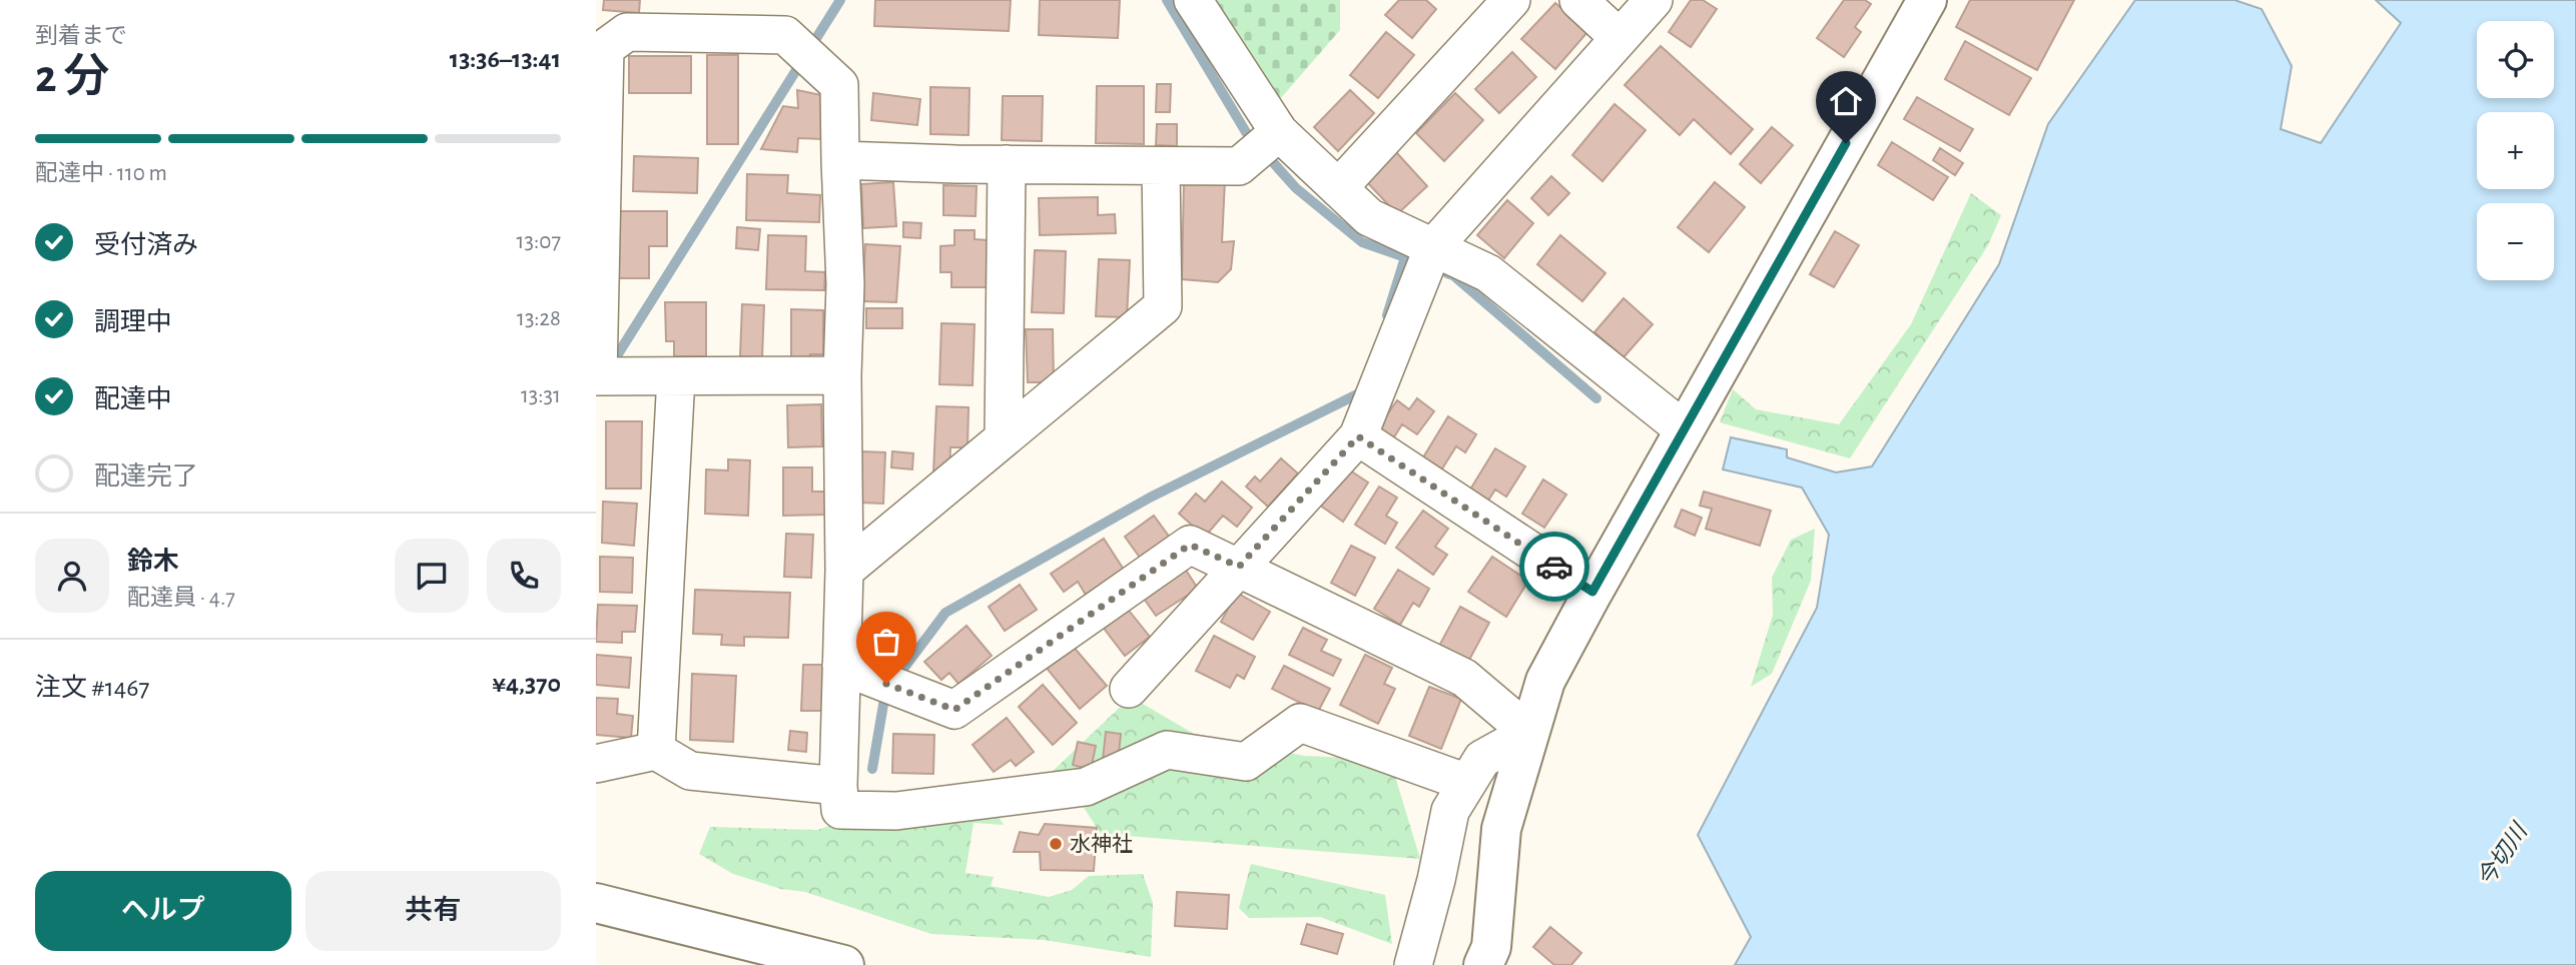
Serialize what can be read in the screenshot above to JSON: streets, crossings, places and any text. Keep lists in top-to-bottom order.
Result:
{
  "water": ["今切川"],
  "places": ["水神社"],
  "page": {
    "heading": ["2 分", "到着まで", "13:36–13:41"],
    "panel": [
      "鈴木",
      "配達員 · 4.7",
      "注文 #1467",
      "¥4,370"
    ],
    "map_buttons": ["+", "−"],
    "bar": "配達中 · 110 m",
    "list": [
      ["受付済み", "13:07"],
      ["調理中", "13:28"],
      ["配達中", "13:31"],
      "配達完了"
    ],
    "buttons": ["ヘルプ", "共有"]
  }
}
